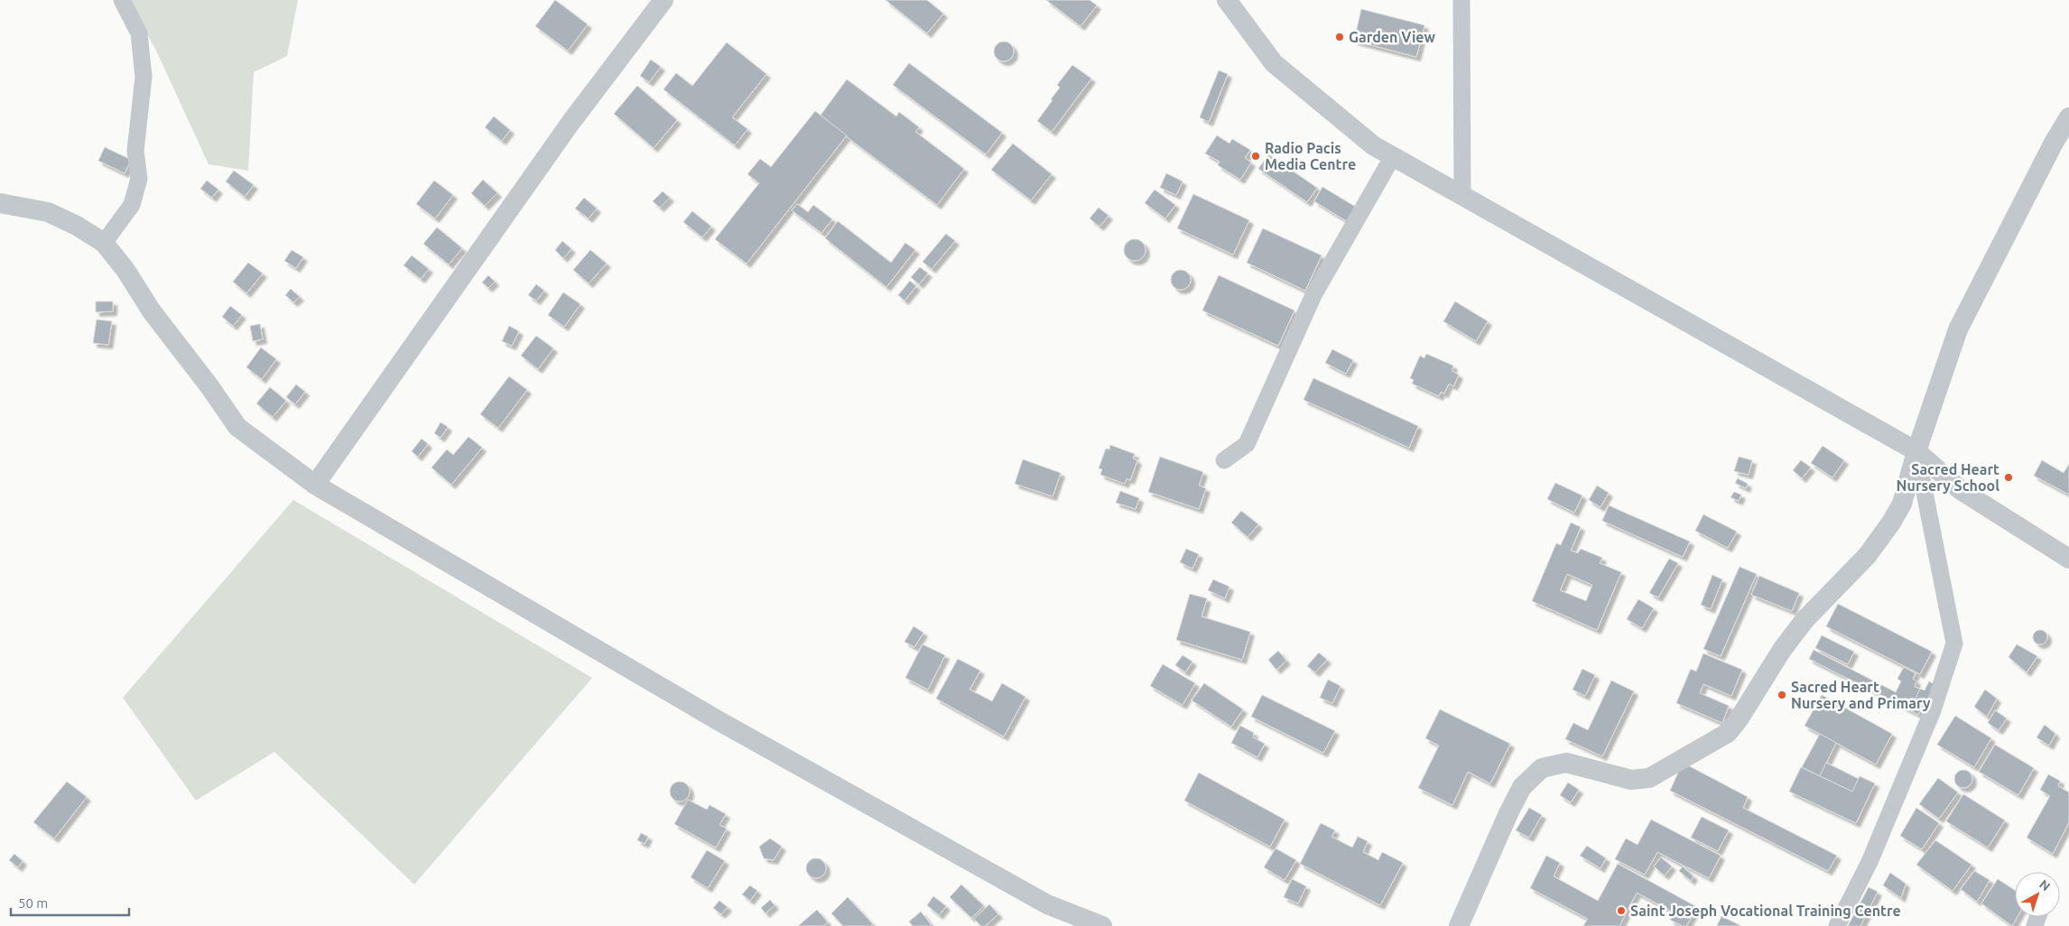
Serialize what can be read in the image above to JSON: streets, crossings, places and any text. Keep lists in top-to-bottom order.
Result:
{
  "places": [
    "Garden View",
    "Radio Pacis Media Centre",
    "Sacred Heart Nursery School",
    "Sacred Heart Nursery and Primary",
    "Saint Joseph Vocational Training Centre"
  ],
  "scale_bar": "50 m",
  "north": "top right"
}
